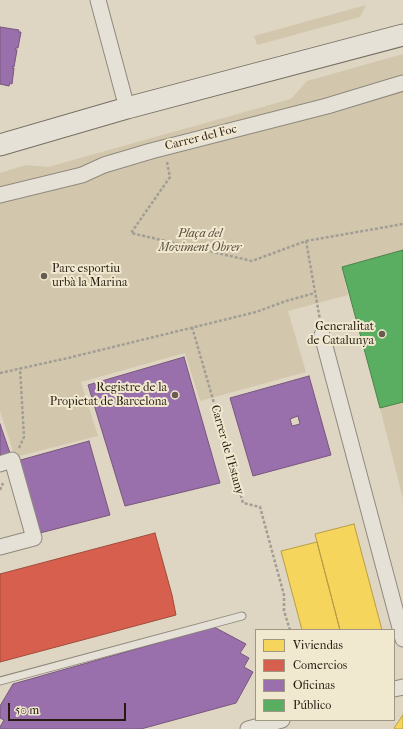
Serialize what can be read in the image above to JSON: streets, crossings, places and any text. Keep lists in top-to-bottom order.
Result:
{
  "streets": {
    "street": ["Carrer del Foc"],
    "path": ["Carrer de l'Estany"]
  },
  "parks": ["Plaça del Moviment Obrer"],
  "places": ["Parc esportiu urbà la Marina", "Generalitat de Catalunya", "Registre de la Propietat de Barcelona"],
  "legend": [
    "Viviendas",
    "Comercios",
    "Oficinas",
    "Público"
  ],
  "scale_bar": "50 m"
}
